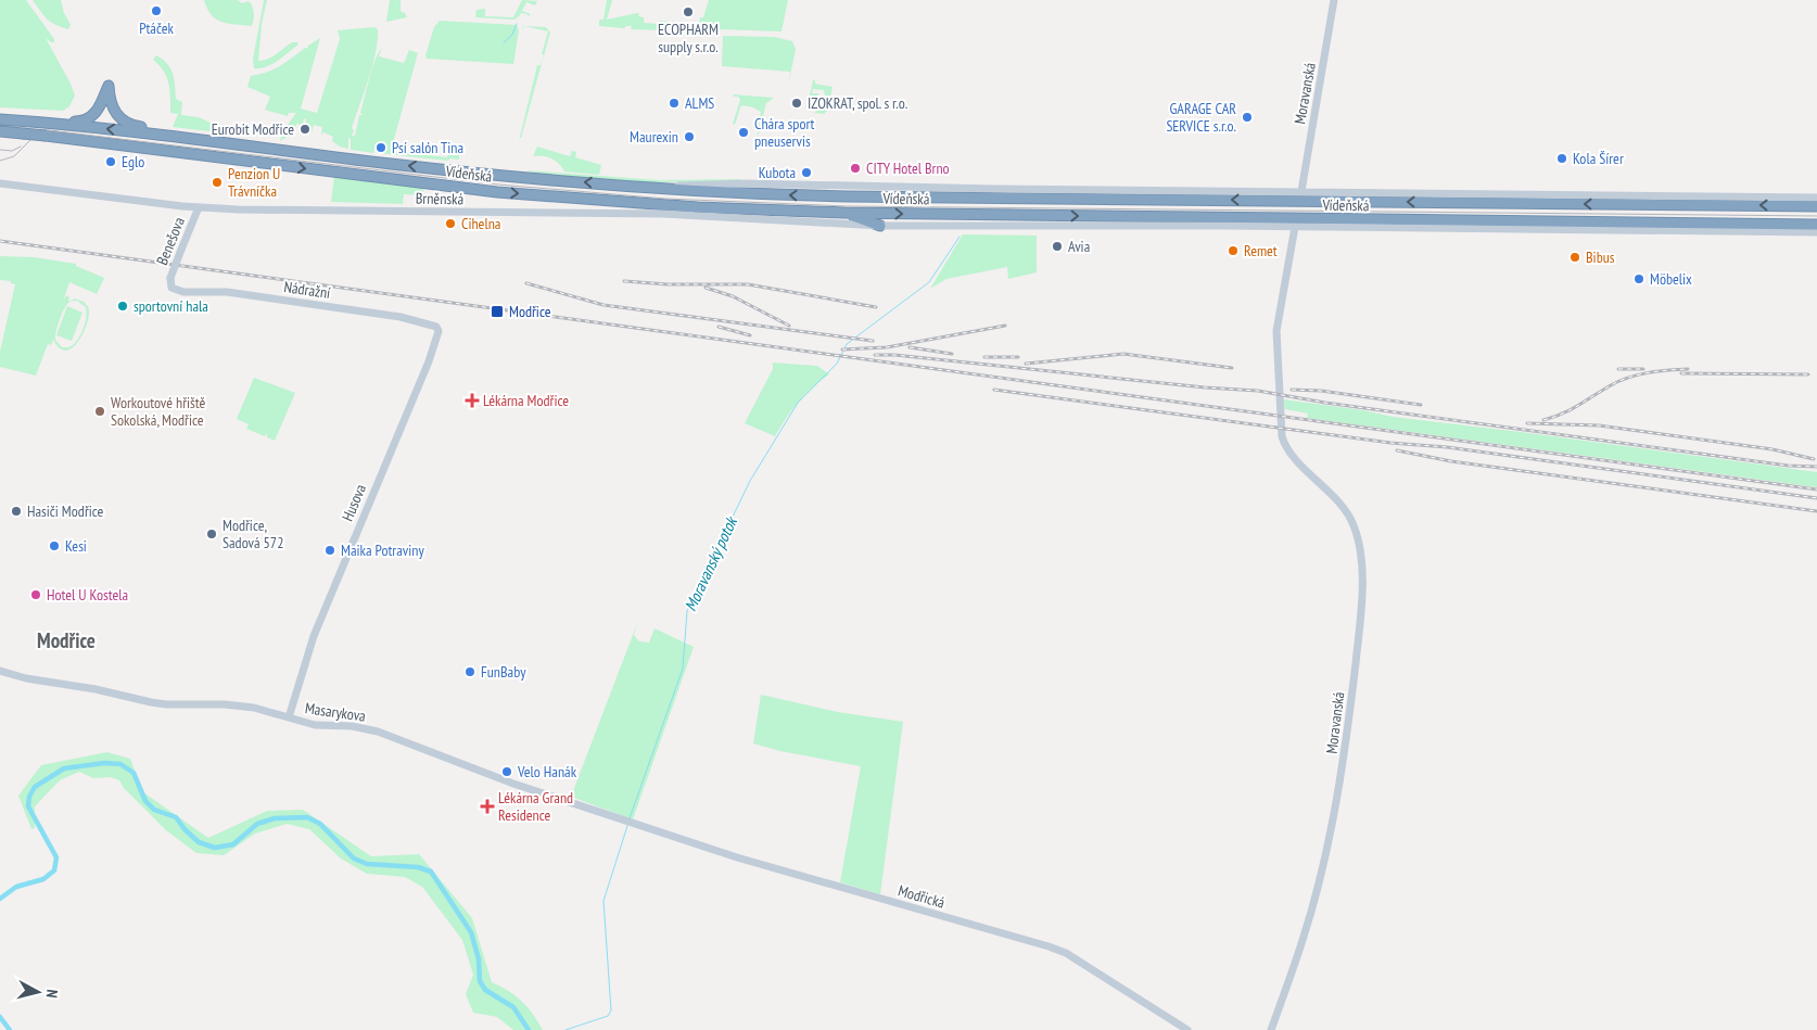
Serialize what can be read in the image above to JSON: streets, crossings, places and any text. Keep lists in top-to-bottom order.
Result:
{
  "streets": {
    "highway": ["Vídeňská"],
    "street": [
      "Moravanská",
      "Brněnská",
      "Benešova",
      "Nádražní",
      "Husova",
      "Masarykova",
      "Modřická"
    ]
  },
  "crossings": [
    ["Moravanská", "Vídeňská"],
    ["Vídeňská", "Brněnská"],
    ["Brněnská", "Benešova"],
    ["Benešova", "Nádražní"],
    ["Nádražní", "Husova"],
    ["Husova", "Masarykova"],
    ["Masarykova", "Modřická"]
  ],
  "districts": ["Modřice"],
  "water": ["Moravanský potok"],
  "places": {
    "other": [
      "Ptáček",
      "ECOPHARM supply s.r.o.",
      "ALMS",
      "IZOKRAT, spol. s r.o.",
      "GARAGE CAR SERVICE s.r.o.",
      "Eurobit Modřice",
      "Chára sport pneuservis",
      "Maurexin",
      "Psí salón Tina",
      "Kola Šírer",
      "Eglo",
      "CITY Hotel Brno",
      "Kubota",
      "Penzion U Trávníčka",
      "Cihelna",
      "Avia",
      "Remet",
      "Bibus",
      "Möbelix",
      "sportovní hala",
      "Workoutové hřiště Sokolská, Modřice",
      "Hasiči Modřice",
      "Modřice, Sadová 572",
      "Kesi",
      "Maika Potraviny",
      "Hotel U Kostela",
      "FunBaby",
      "Velo Hanák"
    ],
    "transit": ["Modřice"],
    "health": ["Lékárna Modřice", "Lékárna Grand Residence"]
  },
  "north": "right"
}
